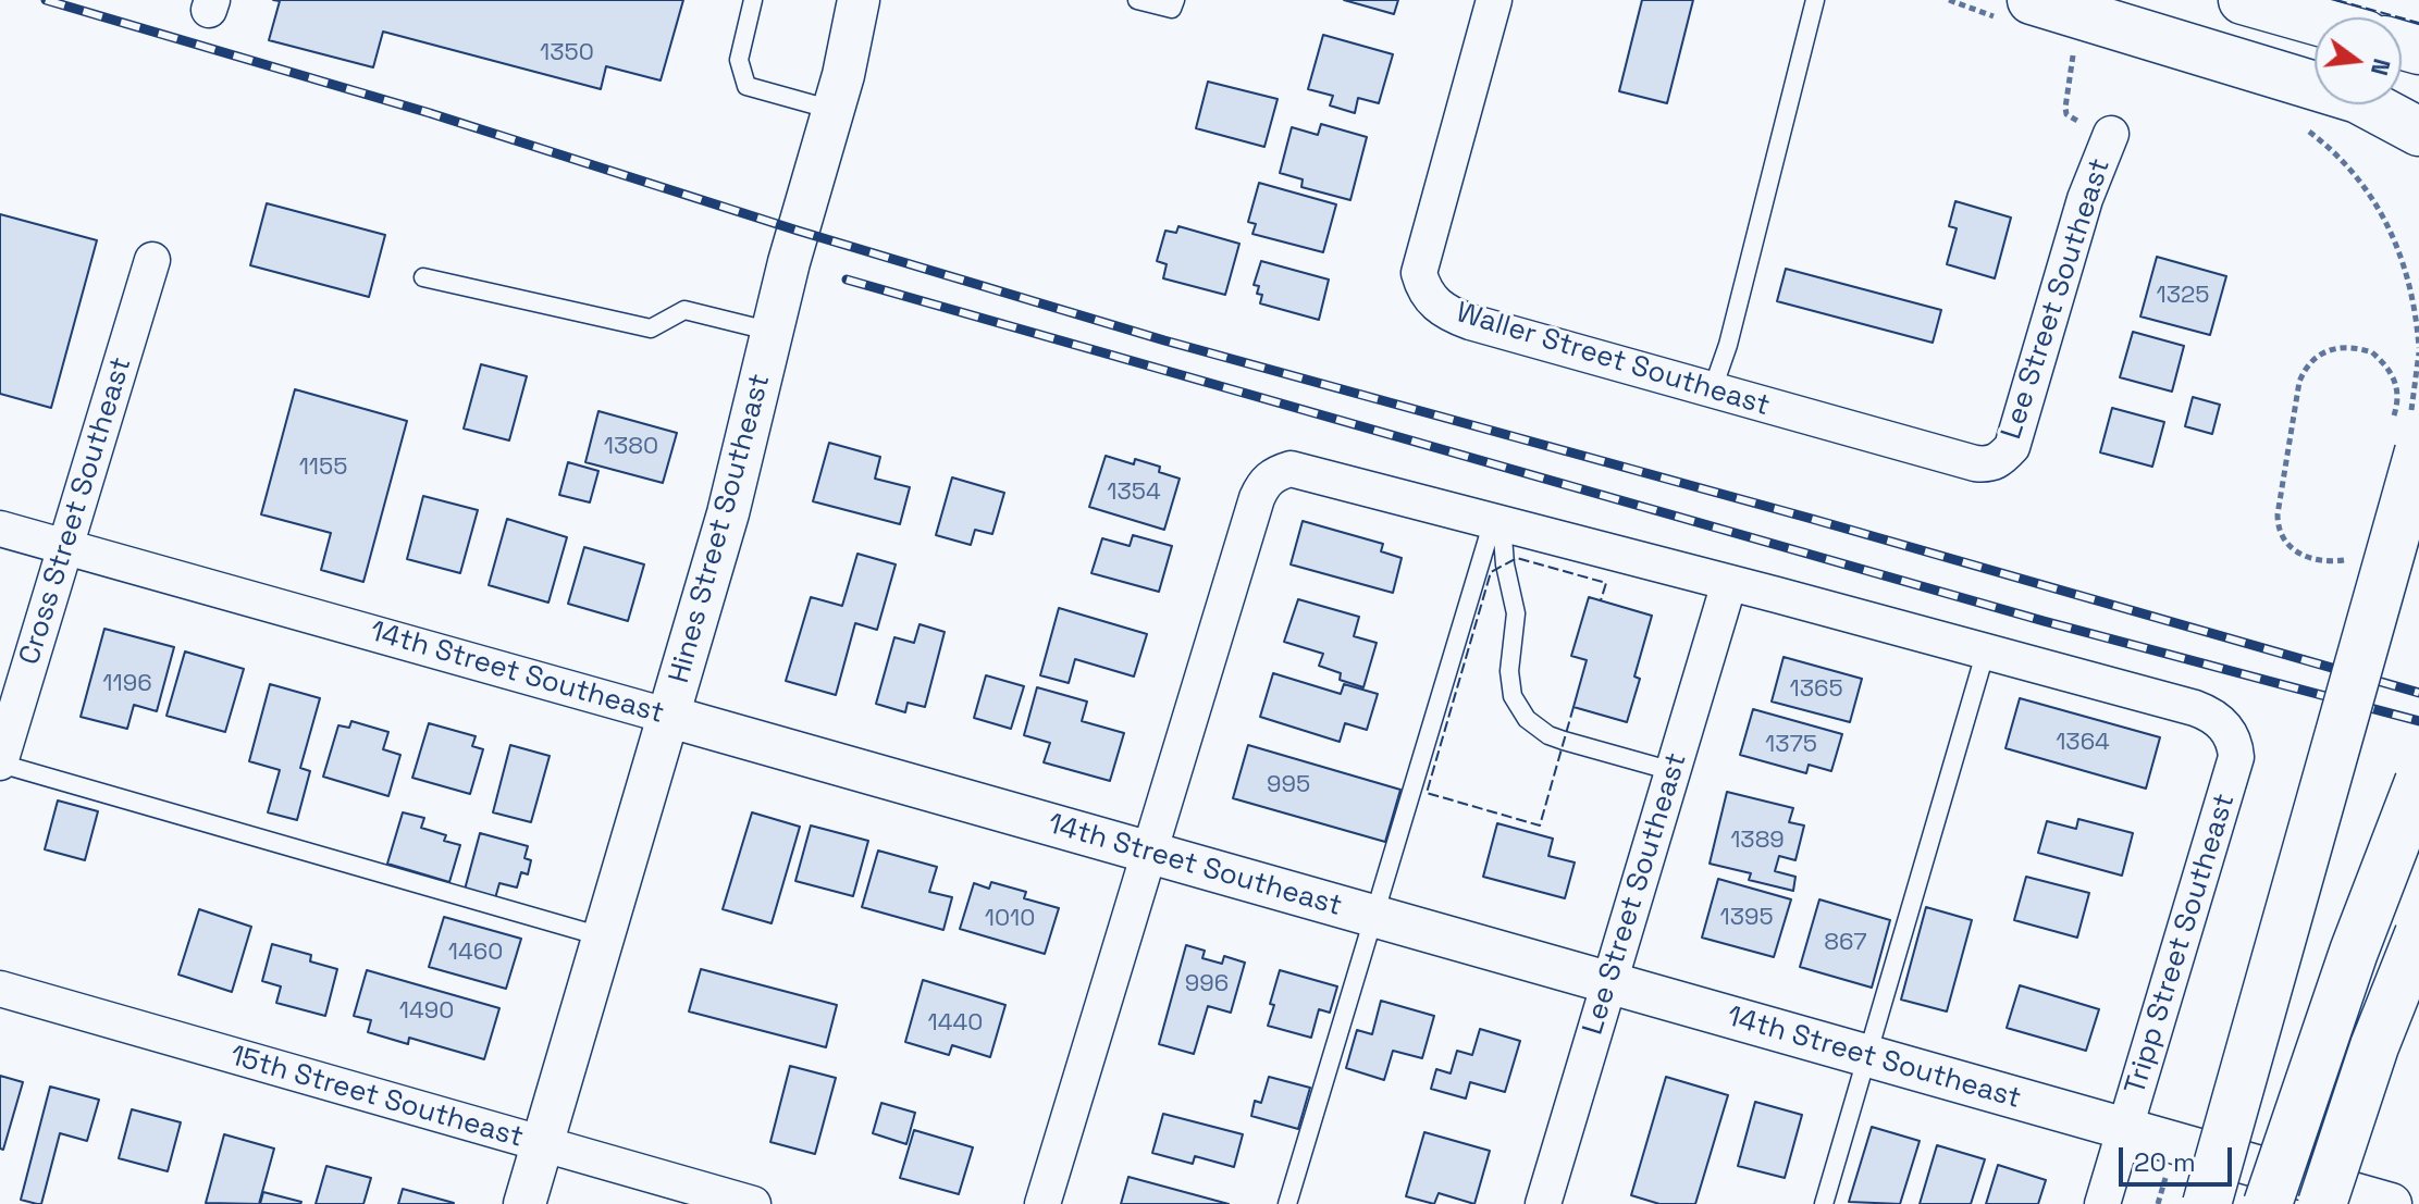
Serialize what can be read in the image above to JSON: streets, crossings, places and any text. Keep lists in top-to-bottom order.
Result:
{
  "streets": {
    "street": [
      "Lee Street Southeast",
      "Waller Street Southeast",
      "Cross Street Southeast",
      "Hines Street Southeast",
      "14th Street Southeast",
      "Tripp Street Southeast",
      "15th Street Southeast"
    ]
  },
  "crossings": [
    ["Lee Street Southeast", "Waller Street Southeast"],
    ["Lee Street Southeast", "14th Street Southeast"],
    ["Cross Street Southeast", "14th Street Southeast"],
    ["Hines Street Southeast", "14th Street Southeast"],
    ["Hines Street Southeast", "15th Street Southeast"],
    ["14th Street Southeast", "Tripp Street Southeast"]
  ],
  "house_numbers": [
    "1350",
    "1325",
    "1380",
    "1155",
    "1354",
    "1196",
    "1365",
    "1364",
    "1375",
    "995",
    "1389",
    "1395",
    "1010",
    "867",
    "1460",
    "996",
    "1490",
    "1440"
  ],
  "scale_bar": "20 m",
  "north": "right"
}
